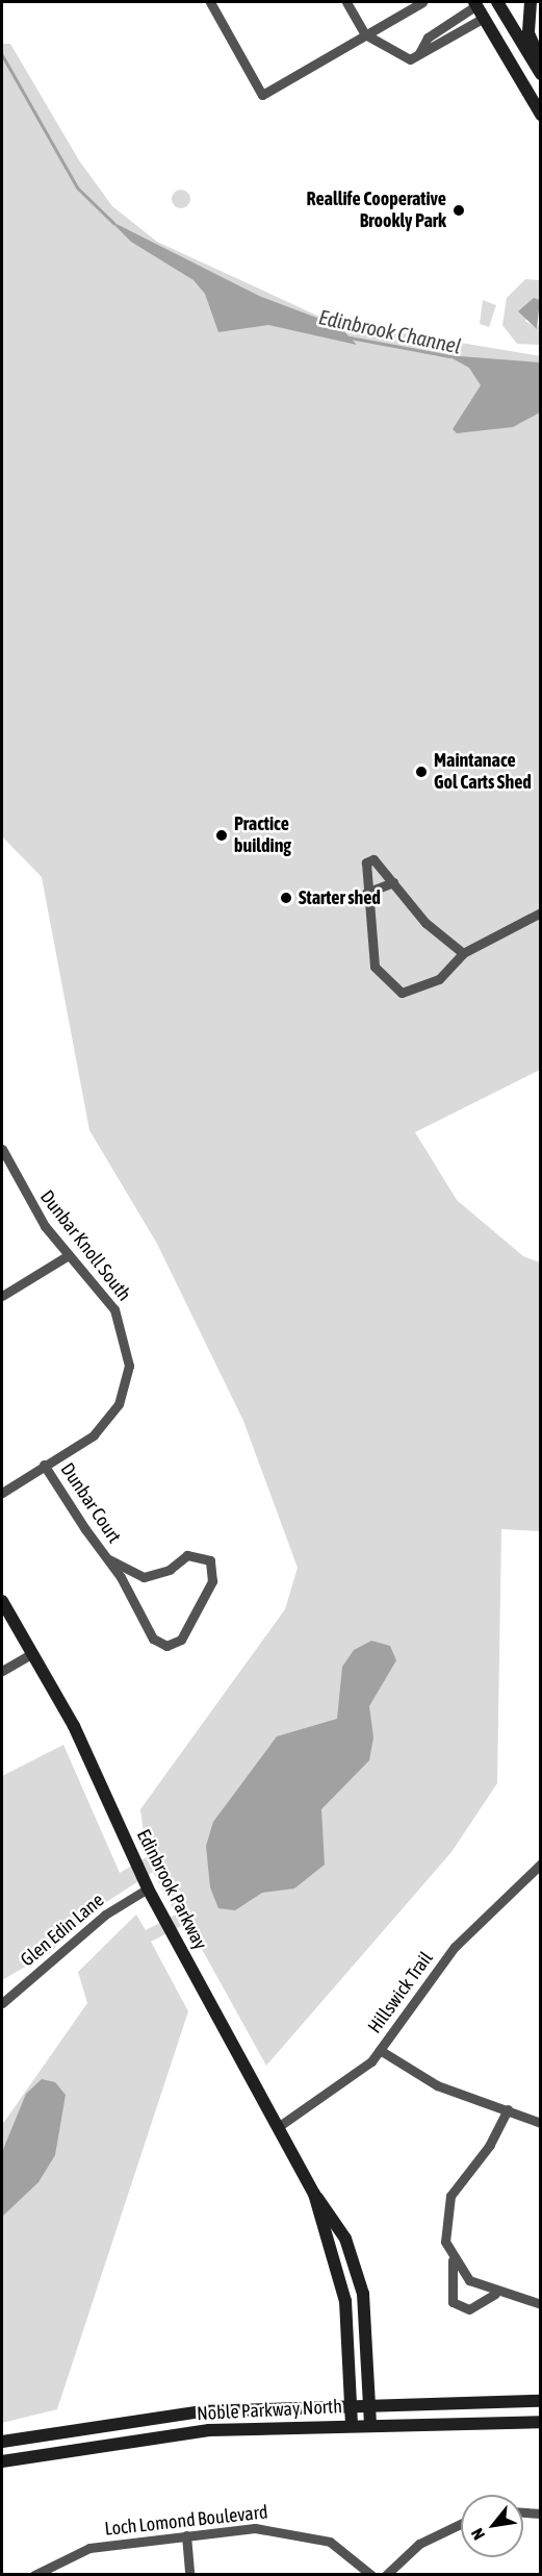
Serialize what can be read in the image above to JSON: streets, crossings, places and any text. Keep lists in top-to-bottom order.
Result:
{
  "streets": {
    "main road": ["Edinbrook Parkway", "Noble Parkway North"],
    "street": [
      "Dunbar Knoll South",
      "Dunbar Court",
      "Glen Edin Lane",
      "Hillswick Trail",
      "Loch Lomond Boulevard"
    ]
  },
  "crossings": [
    ["Dunbar Knoll South", "Dunbar Court"],
    ["Edinbrook Parkway", "Glen Edin Lane"],
    ["Edinbrook Parkway", "Hillswick Trail"],
    ["Edinbrook Parkway", "Noble Parkway North"]
  ],
  "water": ["Edinbrook Channel"],
  "places": [
    "Reallife Cooperative Brookly Park",
    "Maintanace Gol Carts Shed",
    "Practice building",
    "Starter shed"
  ],
  "north": "bottom left"
}
